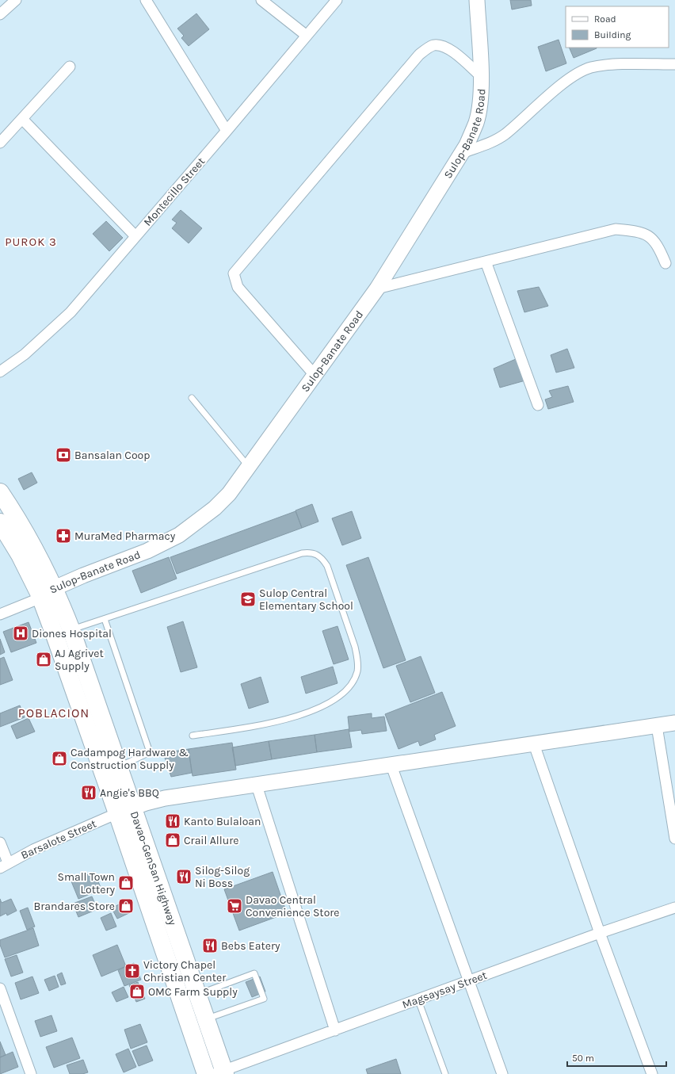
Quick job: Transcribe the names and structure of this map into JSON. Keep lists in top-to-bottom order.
{
  "streets": {
    "highway": ["Davao-GenSan Highway"],
    "main road": ["Sulop-Banate Road"],
    "street": ["Montecillo Street", "Barsalote Street", "Magsaysay Street"]
  },
  "crossings": [
    ["Sulop-Banate Road", "Davao-GenSan Highway"],
    ["Barsalote Street", "Davao-GenSan Highway"],
    ["Davao-GenSan Highway", "Magsaysay Street"]
  ],
  "districts": ["PUROK 3", "POBLACION"],
  "places": {
    "bank": ["Bansalan Coop"],
    "pharmacy": ["MuraMed Pharmacy"],
    "school or university": ["Sulop Central Elementary School"],
    "hospital": ["Diones Hospital"],
    "shop": [
      "AJ Agrivet Supply",
      "Cadampog Hardware & Construction Supply",
      "Crail Allure",
      "Small Town Lottery",
      "Brandares Store",
      "OMC Farm Supply"
    ],
    "restaurant": [
      "Angie's BBQ",
      "Kanto Bulaloan",
      "Silog-Silog Ni Boss",
      "Bebs Eatery"
    ],
    "supermarket": ["Davao Central Convenience Store"],
    "church": ["Victory Chapel Christian Center"]
  },
  "legend": ["Road", "Building"],
  "scale_bar": "50 m"
}
